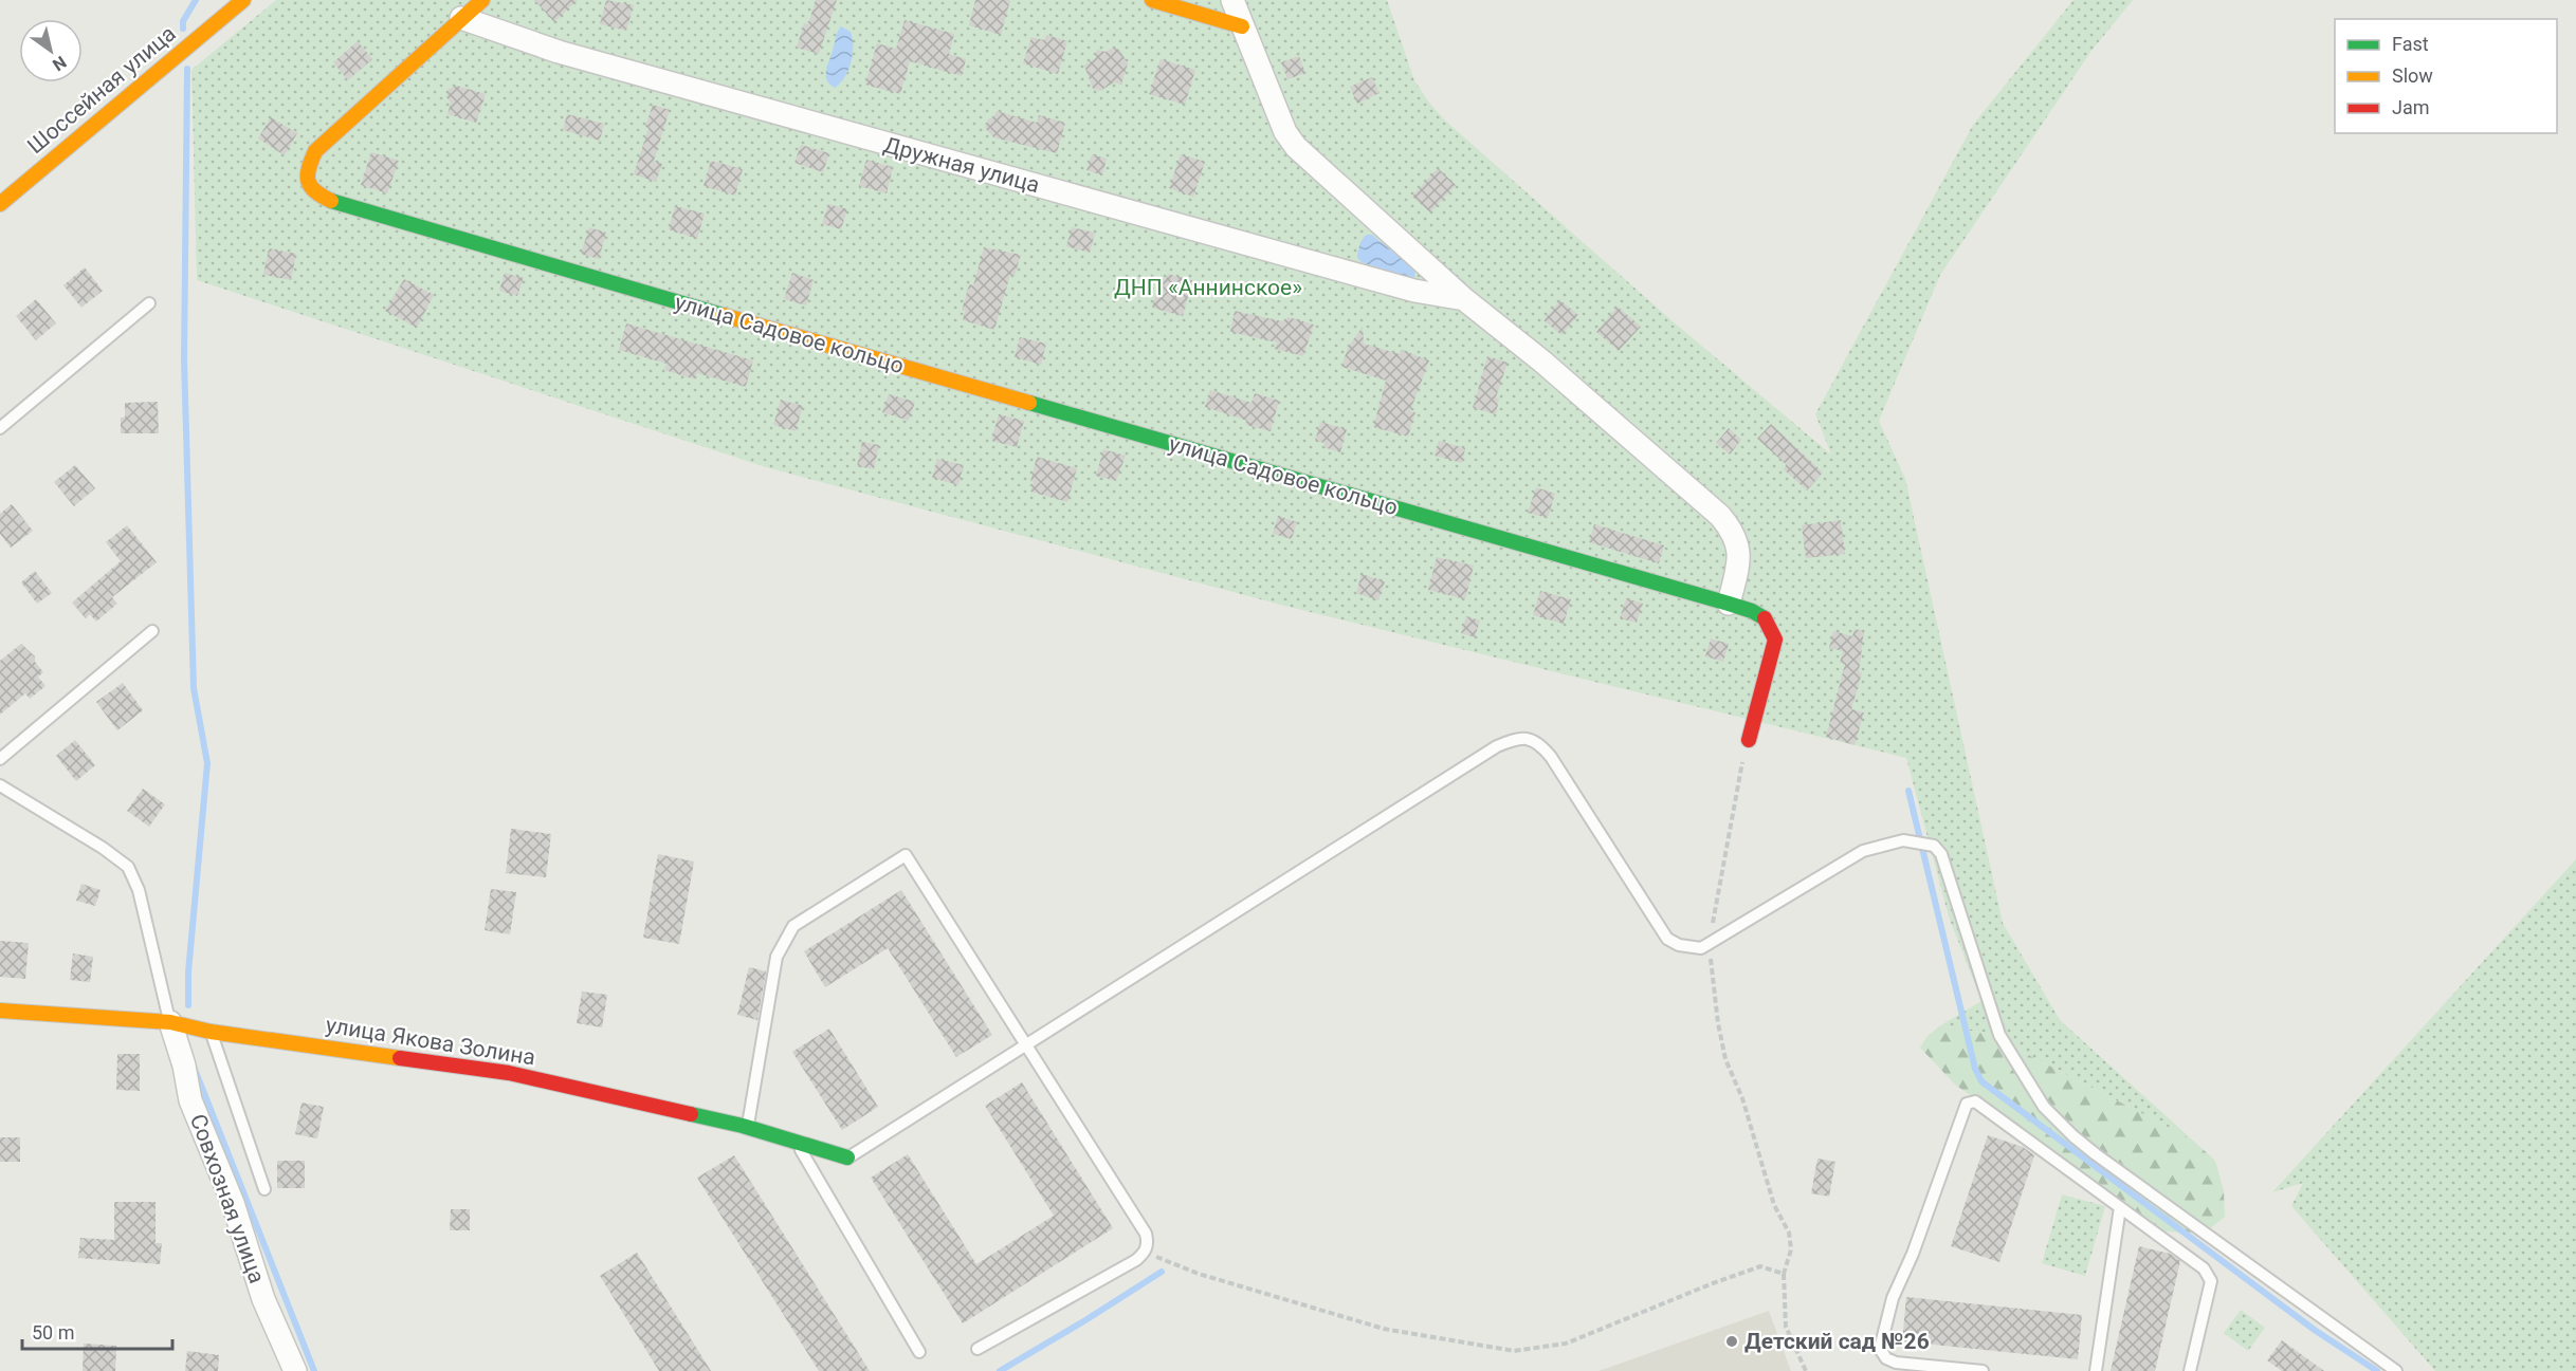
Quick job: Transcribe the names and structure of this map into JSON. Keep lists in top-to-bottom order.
{
  "streets": {
    "street": [
      "Шоссейная улица",
      "Дружная улица",
      "улица Садовое кольцо",
      "улица Якова Золина",
      "Совхозная улица"
    ]
  },
  "crossings": [
    ["Дружная улица", "улица Садовое кольцо"],
    ["улица Якова Золина", "Совхозная улица"]
  ],
  "parks": ["ДНП «Аннинское»"],
  "places": ["Детский сад №26"],
  "legend": ["Fast", "Slow", "Jam"],
  "scale_bar": "50 m",
  "north": "bottom right"
}
